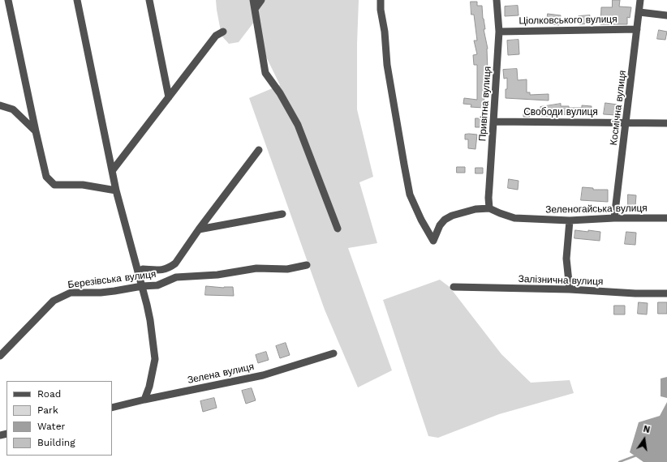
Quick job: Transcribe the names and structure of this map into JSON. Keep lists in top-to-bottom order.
{
  "streets": {
    "street": [
      "Ціолковського вулиця",
      "Привітна вулиця",
      "Космічна вулиця",
      "Свободи вулиця",
      "Зеленогайська вулиця",
      "Березівська вулиця",
      "Залізнична вулиця",
      "Зелена вулиця"
    ]
  },
  "crossings": [
    ["Ціолковського вулиця", "Привітна вулиця"],
    ["Ціолковського вулиця", "Космічна вулиця"],
    ["Привітна вулиця", "Свободи вулиця"],
    ["Привітна вулиця", "Зеленогайська вулиця"],
    ["Космічна вулиця", "Свободи вулиця"],
    ["Космічна вулиця", "Зеленогайська вулиця"]
  ],
  "legend": [
    "Road",
    "Park",
    "Water",
    "Building"
  ],
  "north": "top"
}
